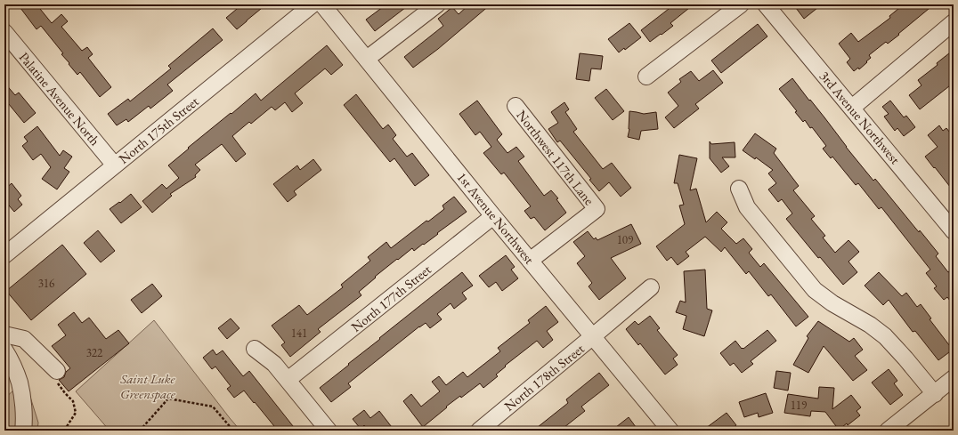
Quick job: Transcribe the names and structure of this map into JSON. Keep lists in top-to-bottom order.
{
  "streets": {
    "street": [
      "Palatine Avenue North",
      "3rd Avenue Northwest",
      "North 175th Street",
      "Northwest 117th Lane",
      "1st Avenue Northwest",
      "North 177th Street",
      "North 178th Street"
    ]
  },
  "crossings": [
    ["Palatine Avenue North", "North 175th Street"],
    ["Northwest 117th Lane", "1st Avenue Northwest"],
    ["1st Avenue Northwest", "North 177th Street"],
    ["1st Avenue Northwest", "North 178th Street"]
  ],
  "parks": ["Saint Luke Greenspace"],
  "house_numbers": [
    "109",
    "316",
    "141",
    "322",
    "119"
  ]
}
